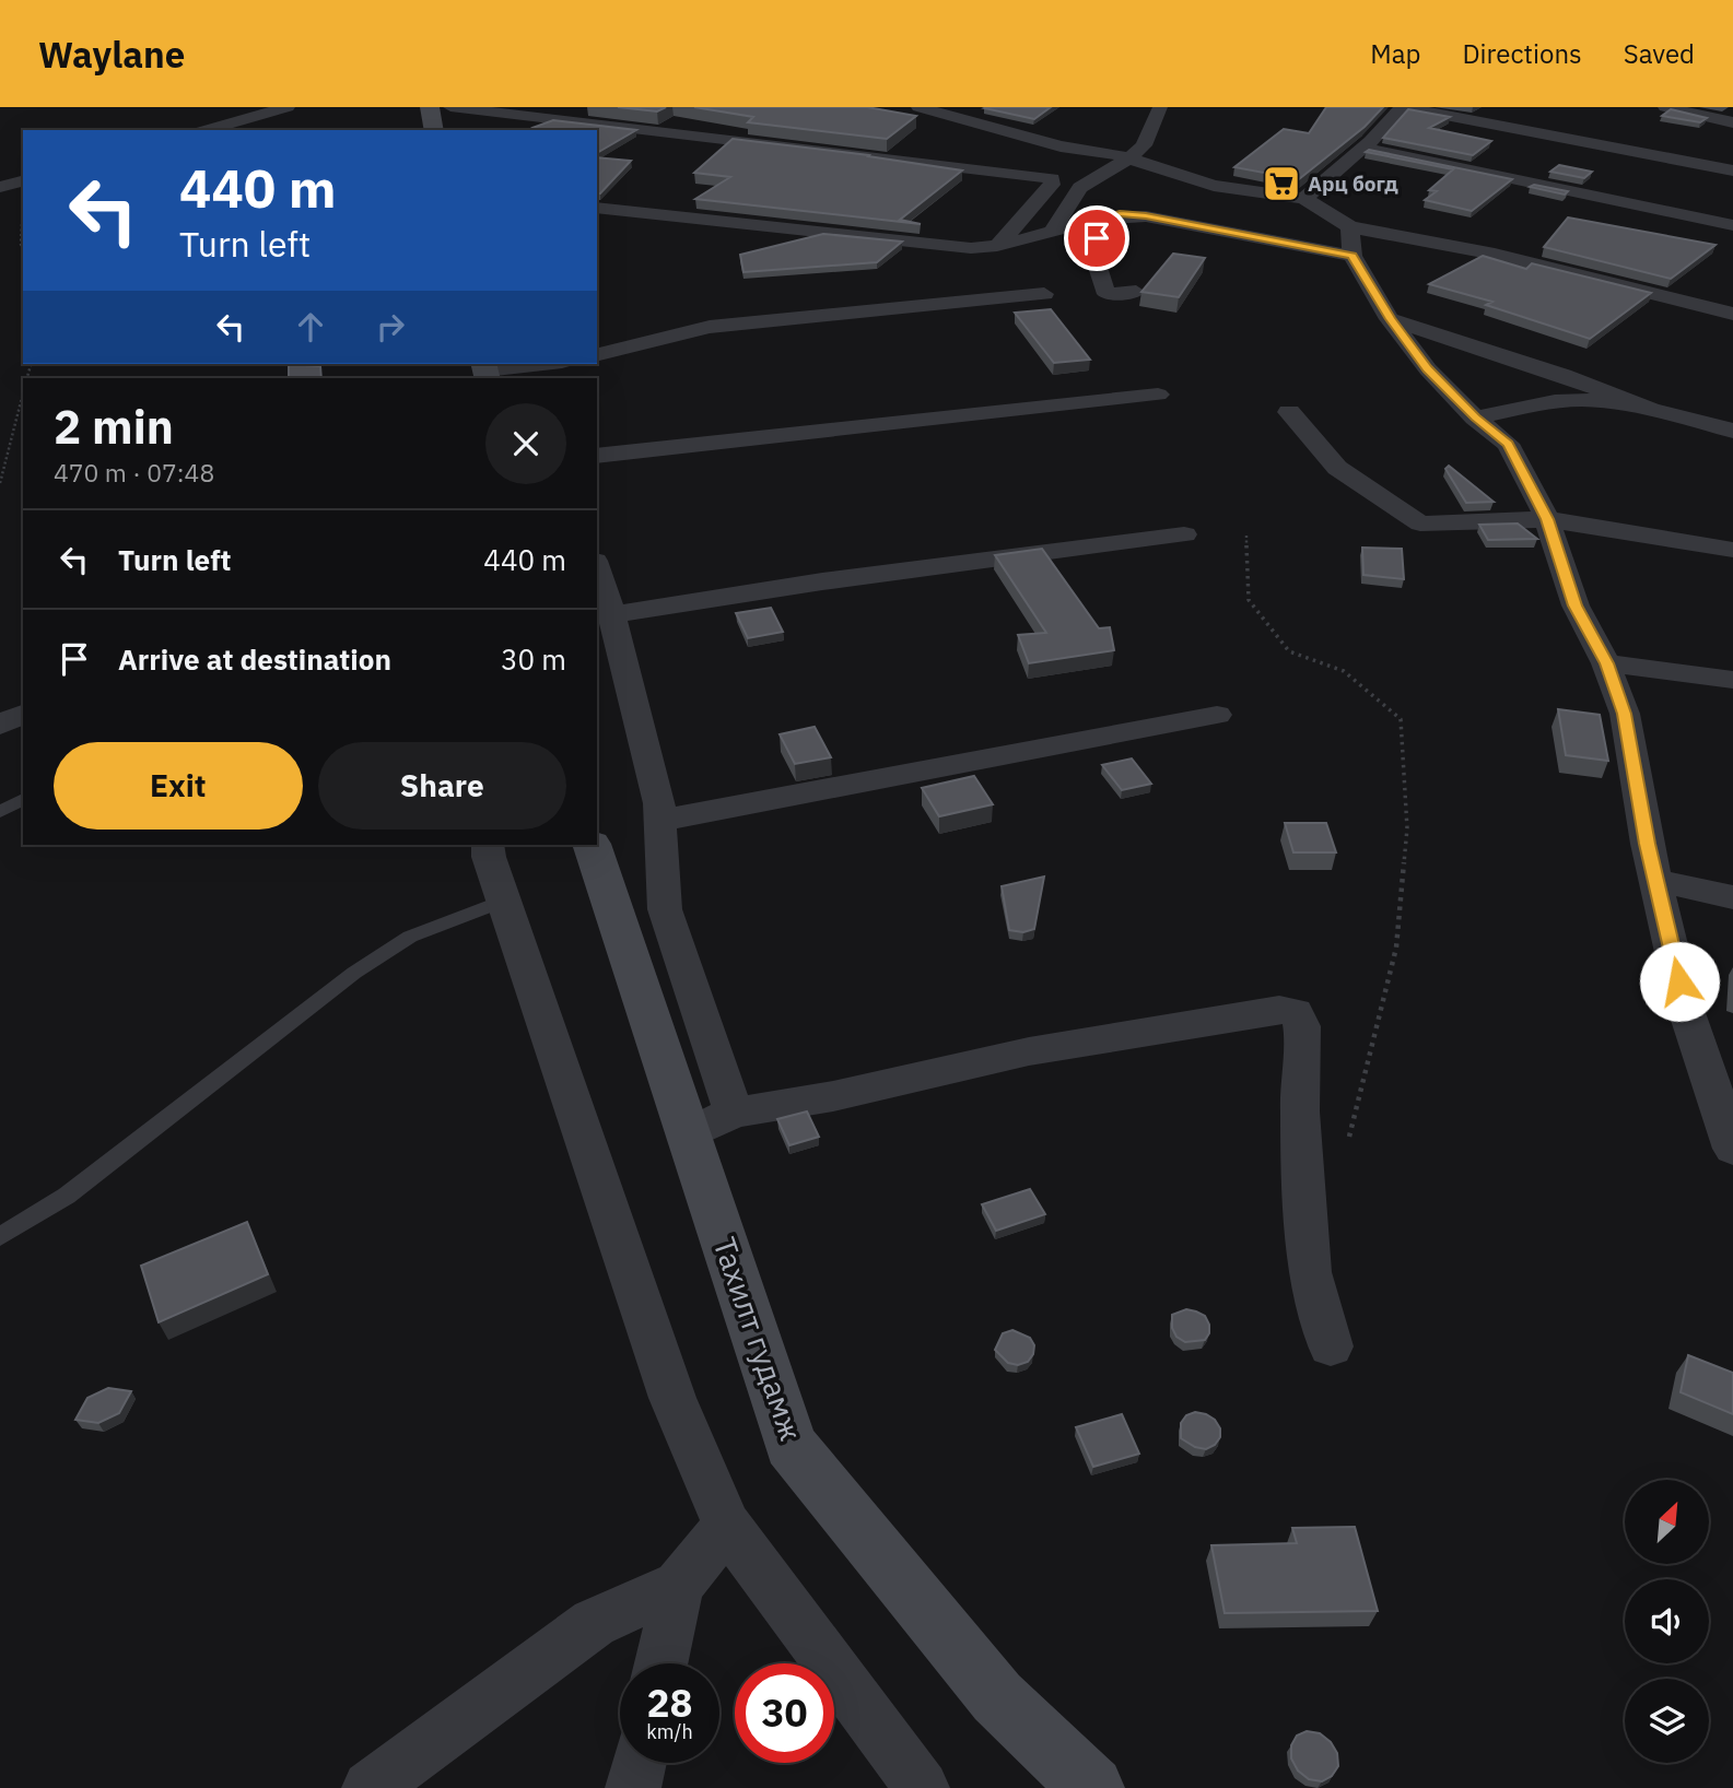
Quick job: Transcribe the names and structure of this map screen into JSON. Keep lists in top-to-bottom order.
{
  "streets": {
    "main road": ["Тахилт гудамж"]
  },
  "places": {
    "supermarket": ["Арц богд"]
  },
  "north": "top right",
  "page": {
    "header": "Waylane",
    "nav": ["Map", "Directions", "Saved"],
    "turn": ["440 m", "Turn left"],
    "heading": ["2 min", "470 m · 07:48"],
    "list": [
      {
        "name": "Turn left",
        "value": "440 m"
      },
      {
        "name": "Arrive at destination",
        "value": "30 m"
      }
    ],
    "buttons": ["Exit", "Share"],
    "speed": "28 km/h",
    "limit": "30"
  }
}
